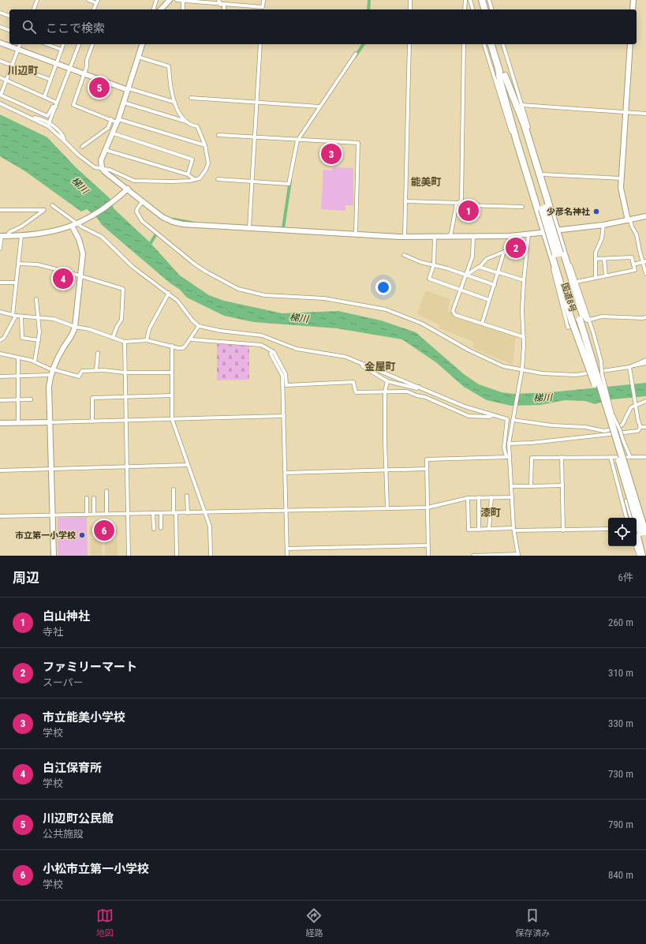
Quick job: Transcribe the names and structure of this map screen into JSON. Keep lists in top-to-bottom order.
{
  "streets": {
    "highway": ["国道8号"]
  },
  "districts": [
    "川辺町",
    "能美町",
    "金屋町",
    "漆町"
  ],
  "water": ["梯川"],
  "places": ["少彦名神社", "市立第一小学校"],
  "page": {
    "search": "ここで検索",
    "pins": [
      "5",
      "3",
      "1",
      "2",
      "4",
      "6"
    ],
    "heading": ["周辺", "6件"],
    "list": [
      {
        "mark": "1",
        "name": "白山神社",
        "note": "寺社",
        "value": "260 m"
      },
      {
        "mark": "2",
        "name": "ファミリーマート",
        "note": "スーパー",
        "value": "310 m"
      },
      {
        "mark": "3",
        "name": "市立能美小学校",
        "note": "学校",
        "value": "330 m"
      },
      {
        "mark": "4",
        "name": "白江保育所",
        "note": "学校",
        "value": "730 m"
      },
      {
        "mark": "5",
        "name": "川辺町公民館",
        "note": "公共施設",
        "value": "790 m"
      },
      {
        "mark": "6",
        "name": "小松市立第一小学校",
        "note": "学校",
        "value": "840 m"
      }
    ],
    "nav": ["地図", "経路", "保存済み"]
  }
}
